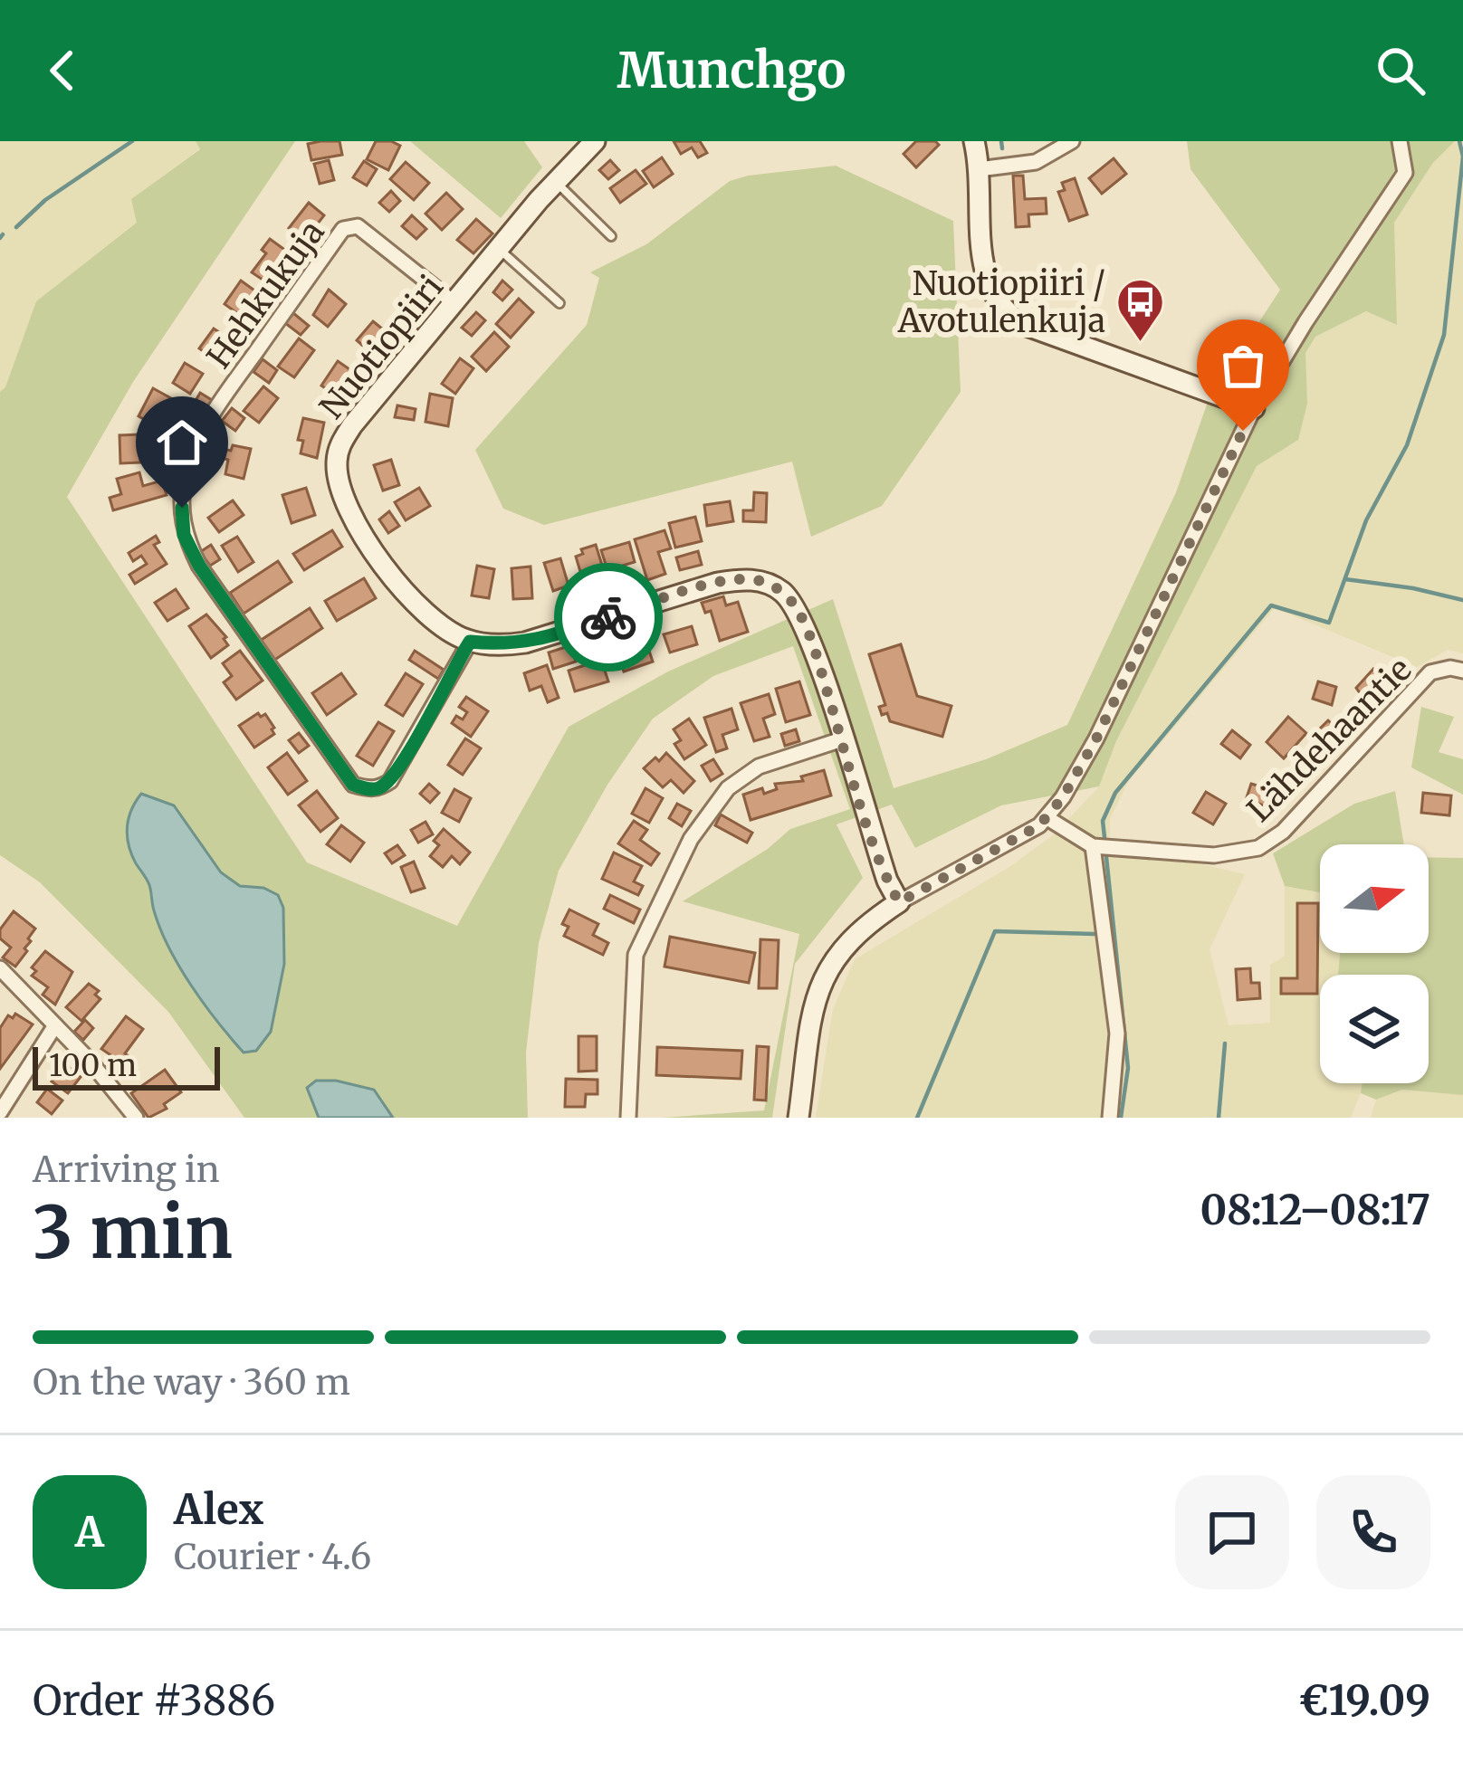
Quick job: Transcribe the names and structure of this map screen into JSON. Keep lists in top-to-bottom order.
{
  "streets": {
    "street": ["Hehkukuja", "Nuotiopiiri", "Lähdehaantie"]
  },
  "crossings": [
    ["Hehkukuja", "Nuotiopiiri"]
  ],
  "places": {
    "bus stop": ["Nuotiopiiri / Avotulenkuja"]
  },
  "scale_bar": "100 m",
  "north": "right",
  "page": {
    "header": "Munchgo",
    "scale": "100 m",
    "heading": ["3 min", "Arriving in", "08:12–08:17"],
    "panel": [
      "Alex",
      "Courier · 4.6",
      "Order #3886",
      "€19.09"
    ],
    "bar": "On the way · 360 m",
    "round": "A"
  }
}
